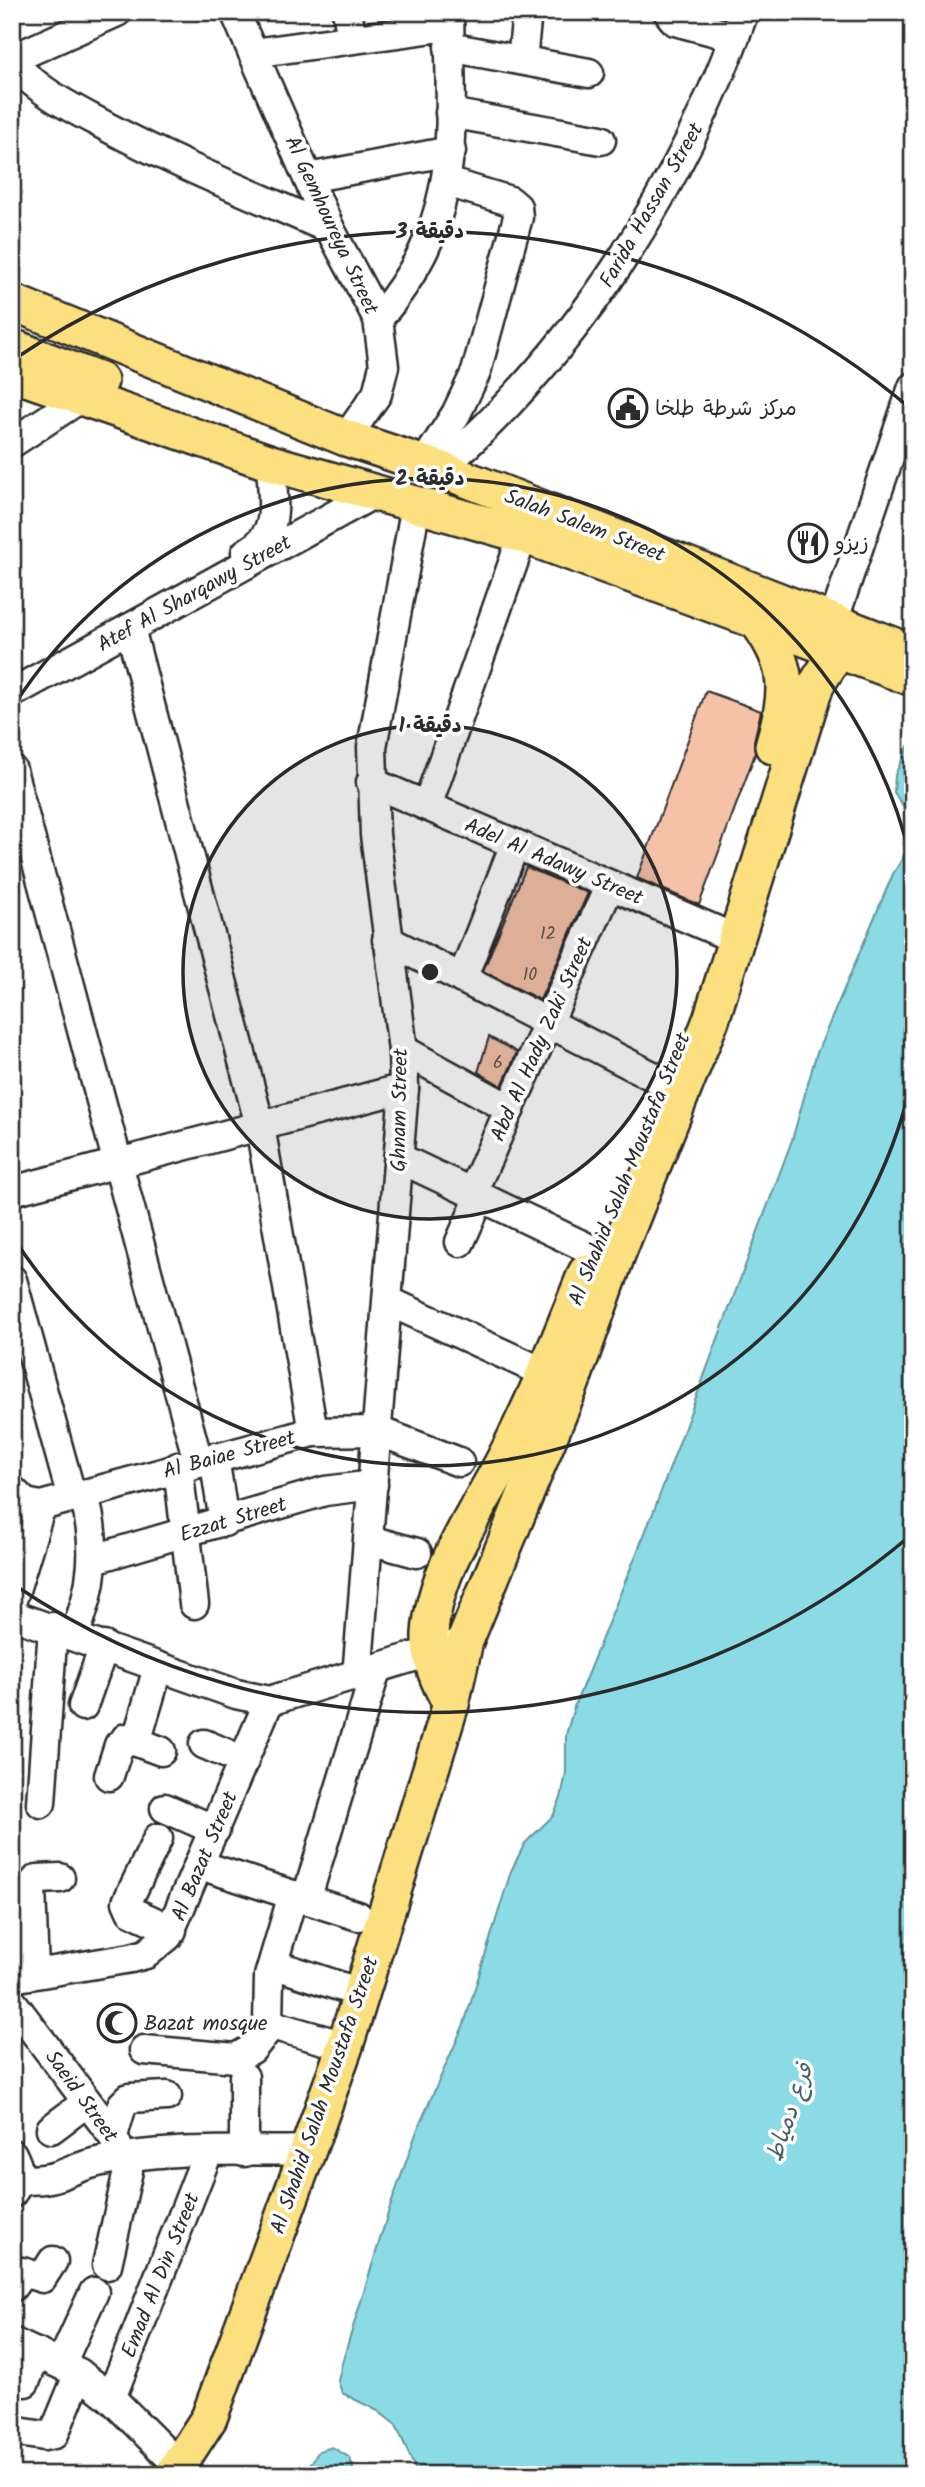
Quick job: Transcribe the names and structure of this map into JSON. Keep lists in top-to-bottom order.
{
  "streets": {
    "main road": ["Salah Salem Street", "Al Shahid Salah Moustafa Street"],
    "street": [
      "Farida Hassan Street",
      "Al Gemhoureya Street",
      "Atef Al Sharqawy Street",
      "Adel Al Adawy Street",
      "Abd Al Hady Zaki Street",
      "Ghnam Street",
      "Al Baiae Street",
      "Ezzat Street",
      "Al Bazat Street",
      "Saeid Street",
      "Emad Al Din Street"
    ]
  },
  "crossings": [
    ["Farida Hassan Street", "Salah Salem Street"],
    ["Al Gemhoureya Street", "Salah Salem Street"],
    ["Salah Salem Street", "Atef Al Sharqawy Street"],
    ["Salah Salem Street", "Ghnam Street"],
    ["Salah Salem Street", "Al Shahid Salah Moustafa Street"],
    ["Adel Al Adawy Street", "Abd Al Hady Zaki Street"],
    ["Adel Al Adawy Street", "Ghnam Street"],
    ["Adel Al Adawy Street", "Al Shahid Salah Moustafa Street"],
    ["Ghnam Street", "Al Baiae Street"],
    ["Ghnam Street", "Ezzat Street"]
  ],
  "water": ["فرع دمياط"],
  "places": {
    "public building": ["مركز شرطة طلخا"],
    "restaurant": ["زيزو"],
    "mosque": ["Bazat mosque"]
  },
  "house_numbers": ["12", "10", "6"],
  "rings": ["3 دقيقة", "2 دقيقة", "1 دقيقة"]
}
